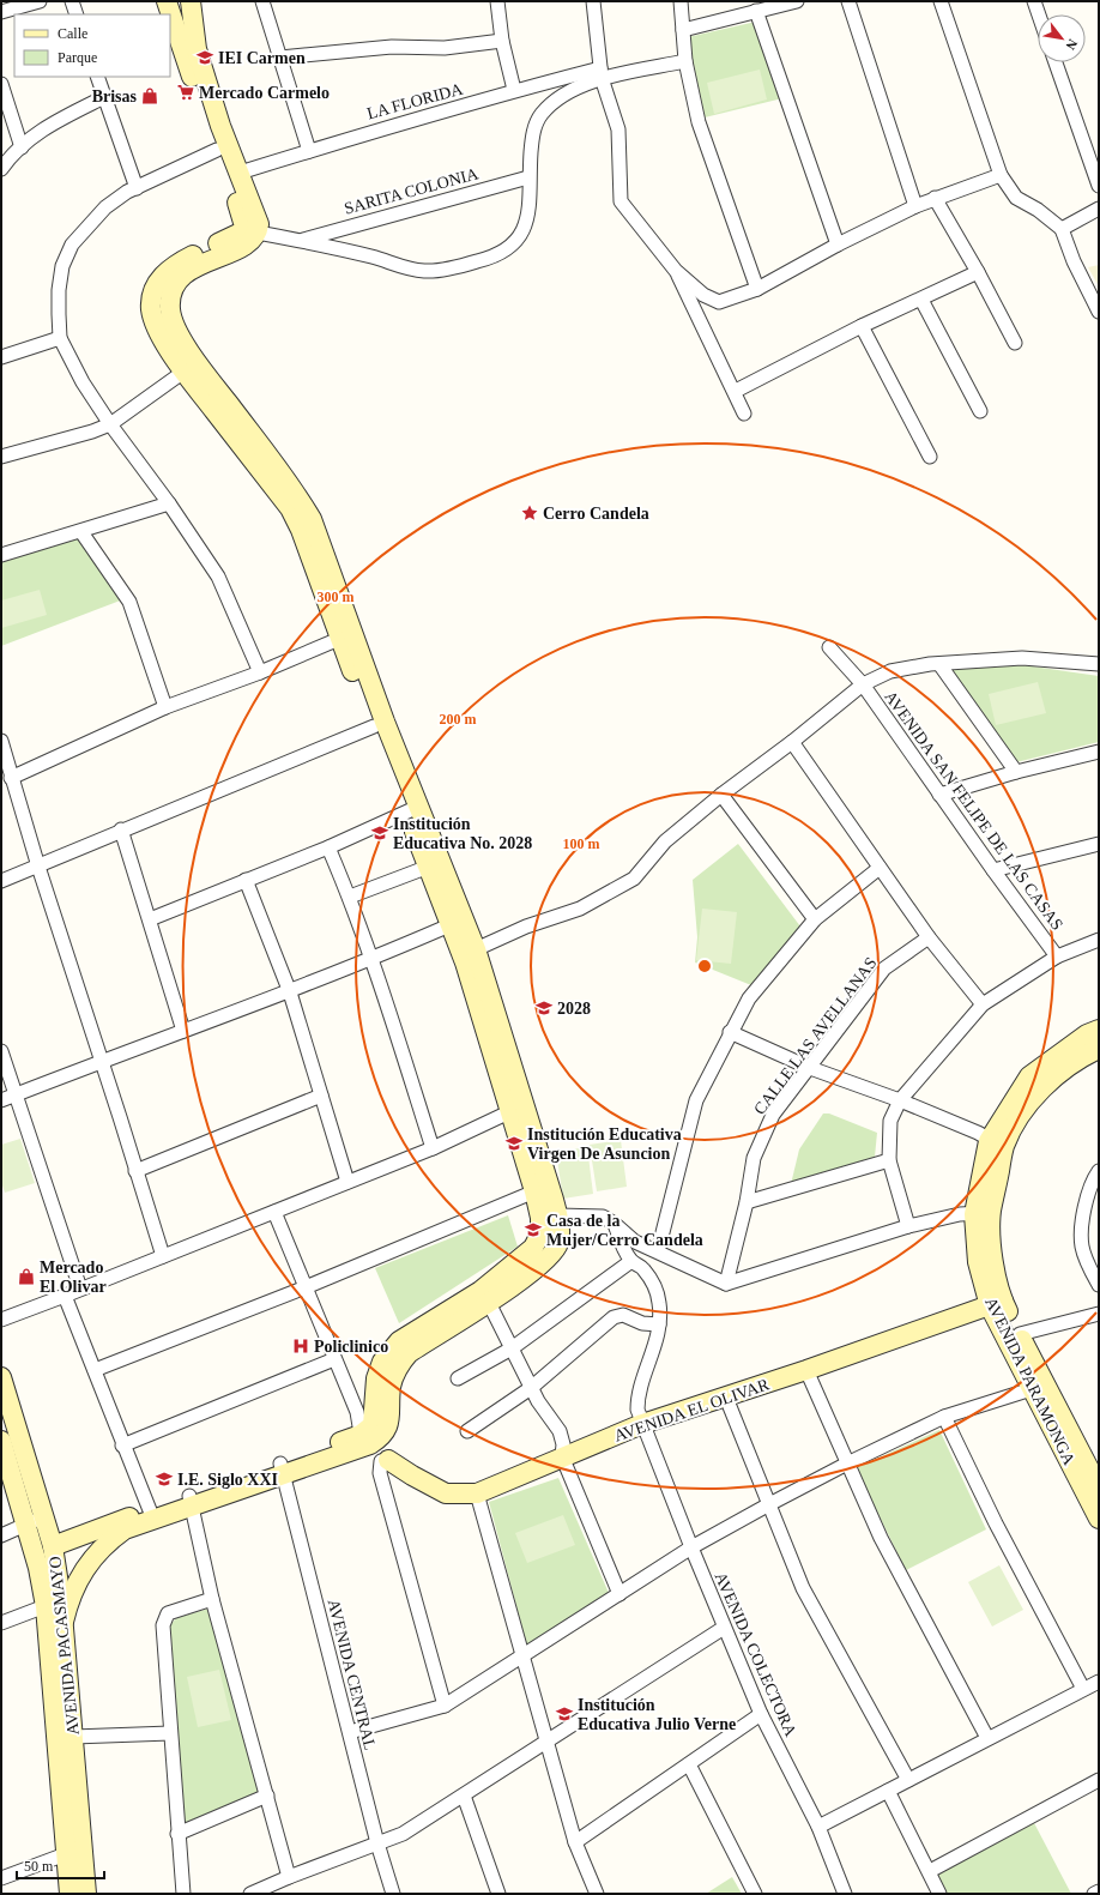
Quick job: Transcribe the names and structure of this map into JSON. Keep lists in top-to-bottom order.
{
  "streets": {
    "street": [
      "LA FLORIDA",
      "SARITA COLONIA",
      "AVENIDA SAN FELIPE DE LAS CASAS",
      "CALLE LAS AVELLANAS",
      "AVENIDA PARAMONGA",
      "AVENIDA EL OLIVAR",
      "AVENIDA PACASMAYO",
      "AVENIDA COLECTORA",
      "AVENIDA CENTRAL"
    ]
  },
  "crossings": [
    ["AVENIDA PARAMONGA", "AVENIDA EL OLIVAR"],
    ["AVENIDA EL OLIVAR", "AVENIDA COLECTORA"]
  ],
  "places": {
    "school or university": [
      "IEI Carmen",
      "Institución Educativa No. 2028",
      "2028",
      "Institución Educativa Virgen De Asuncion",
      "Casa de la Mujer/Cerro Candela",
      "I.E. Siglo XXI",
      "Institución Educativa Julio Verne"
    ],
    "supermarket": ["Mercado Carmelo"],
    "shop": ["Brisas", "Mercado El Olivar"],
    "place": ["Cerro Candela"],
    "hospital": ["Policlinico"]
  },
  "legend": ["Calle", "Parque"],
  "scale_bar": "50 m",
  "north": "bottom right",
  "rings": ["300 m", "200 m", "100 m"]
}
